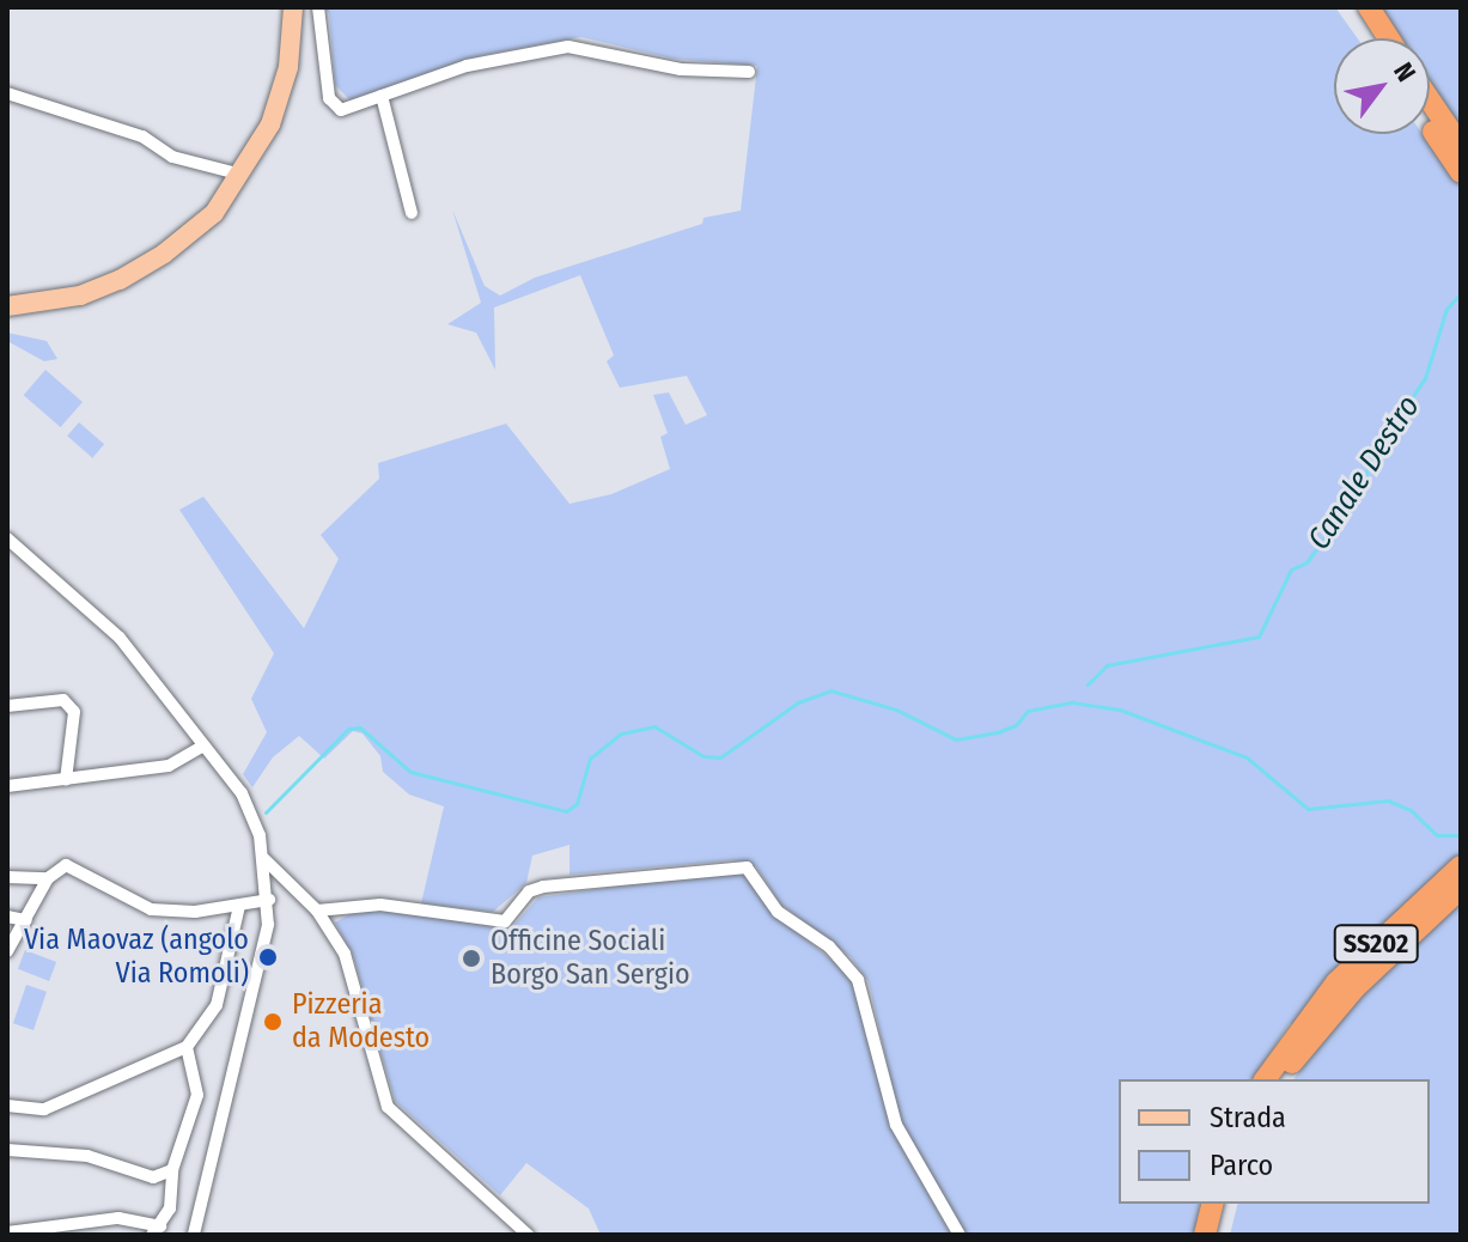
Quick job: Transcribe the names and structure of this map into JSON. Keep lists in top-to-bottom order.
{
  "streets": {
    "highway": ["SS202"]
  },
  "water": ["Canale Destro"],
  "places": ["Via Maovaz (angolo Via Romoli)", "Officine Sociali Borgo San Sergio", "Pizzeria da Modesto"],
  "legend": ["Strada", "Parco"],
  "north": "top right"
}
